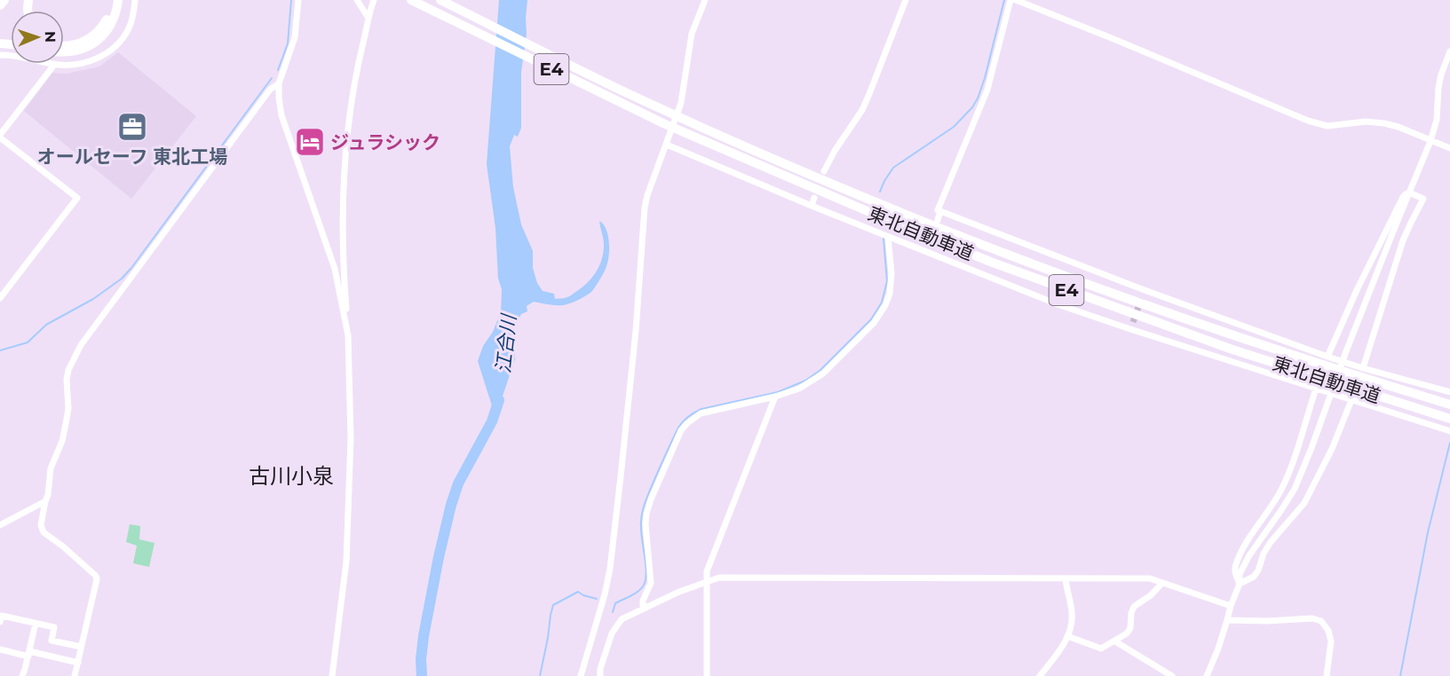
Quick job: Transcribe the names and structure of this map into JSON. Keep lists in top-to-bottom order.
{
  "streets": {
    "highway": ["E4", "東北自動車道"]
  },
  "districts": ["古川小泉"],
  "water": ["江合川"],
  "places": {
    "office": ["オールセーフ 東北工場"],
    "hotel": ["ジュラシック"]
  },
  "north": "right"
}
